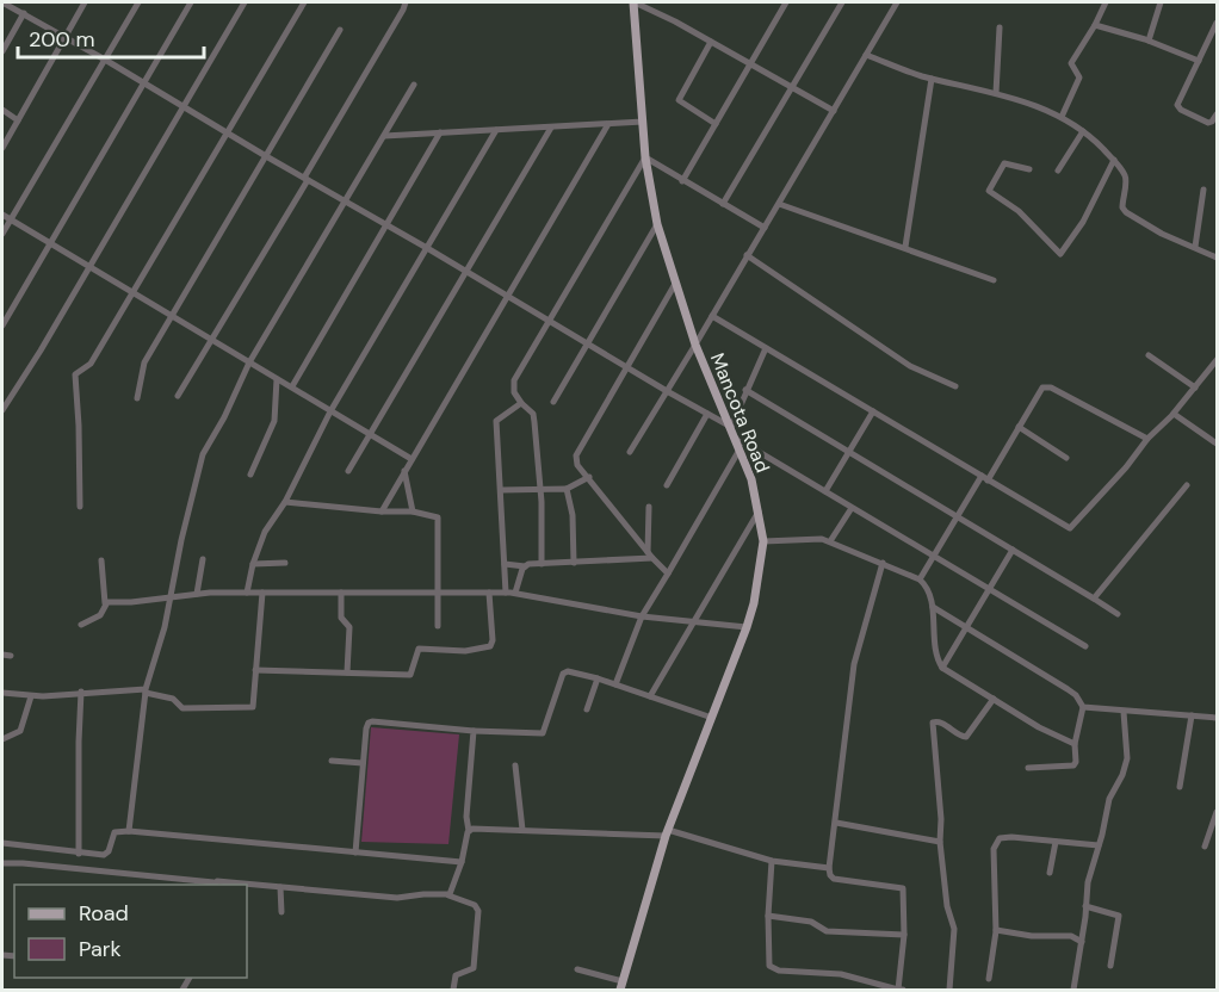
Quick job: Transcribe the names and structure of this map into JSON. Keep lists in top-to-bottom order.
{
  "streets": {
    "main road": ["Mancota Road"]
  },
  "legend": ["Road", "Park"],
  "scale_bar": "200 m"
}
